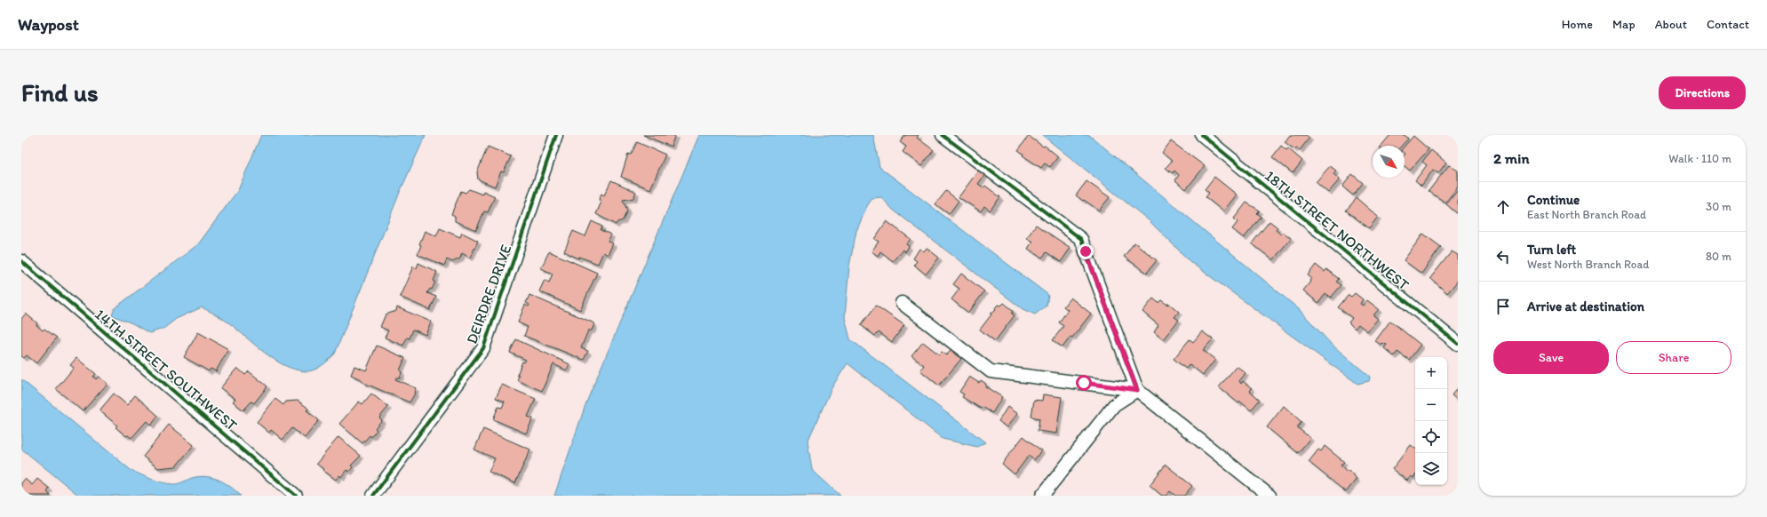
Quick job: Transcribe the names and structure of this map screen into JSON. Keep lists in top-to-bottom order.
{
  "streets": {
    "street": ["18TH STREET NORTHWEST", "DEIRDRE DRIVE", "14TH STREET SOUTHWEST"]
  },
  "north": "bottom right",
  "page": {
    "header": "Waypost",
    "nav": [
      "Home",
      "Map",
      "About",
      "Contact"
    ],
    "buttons": [
      "Directions",
      ["Save", "Share"]
    ],
    "title": "Find us",
    "heading": ["2 min", "Walk · 110 m"],
    "list": [
      ["Continue", "East North Branch Road", "30 m"],
      ["Turn left", "West North Branch Road", "80 m"],
      "Arrive at destination"
    ],
    "map_buttons": ["+", "−"]
  }
}
